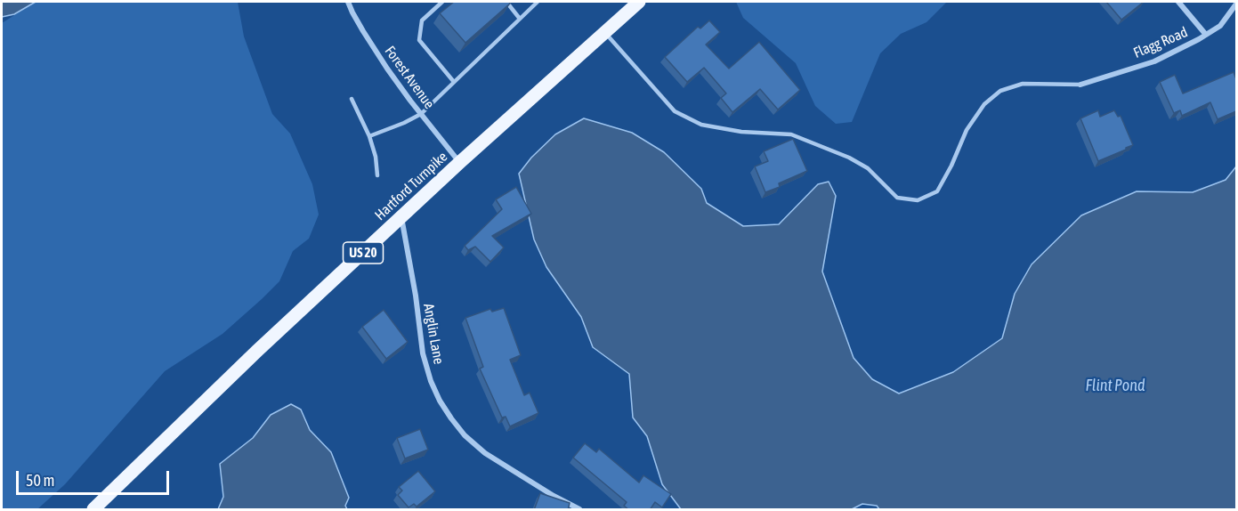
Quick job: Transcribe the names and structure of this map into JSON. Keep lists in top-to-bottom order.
{
  "streets": {
    "main road": ["Hartford Turnpike", "US 20"],
    "street": ["Flagg Road", "Forest Avenue", "Anglin Lane"]
  },
  "crossings": [
    ["Forest Avenue", "Hartford Turnpike"],
    ["Hartford Turnpike", "Anglin Lane"]
  ],
  "water": ["Flint Pond"],
  "scale_bar": "50 m"
}
